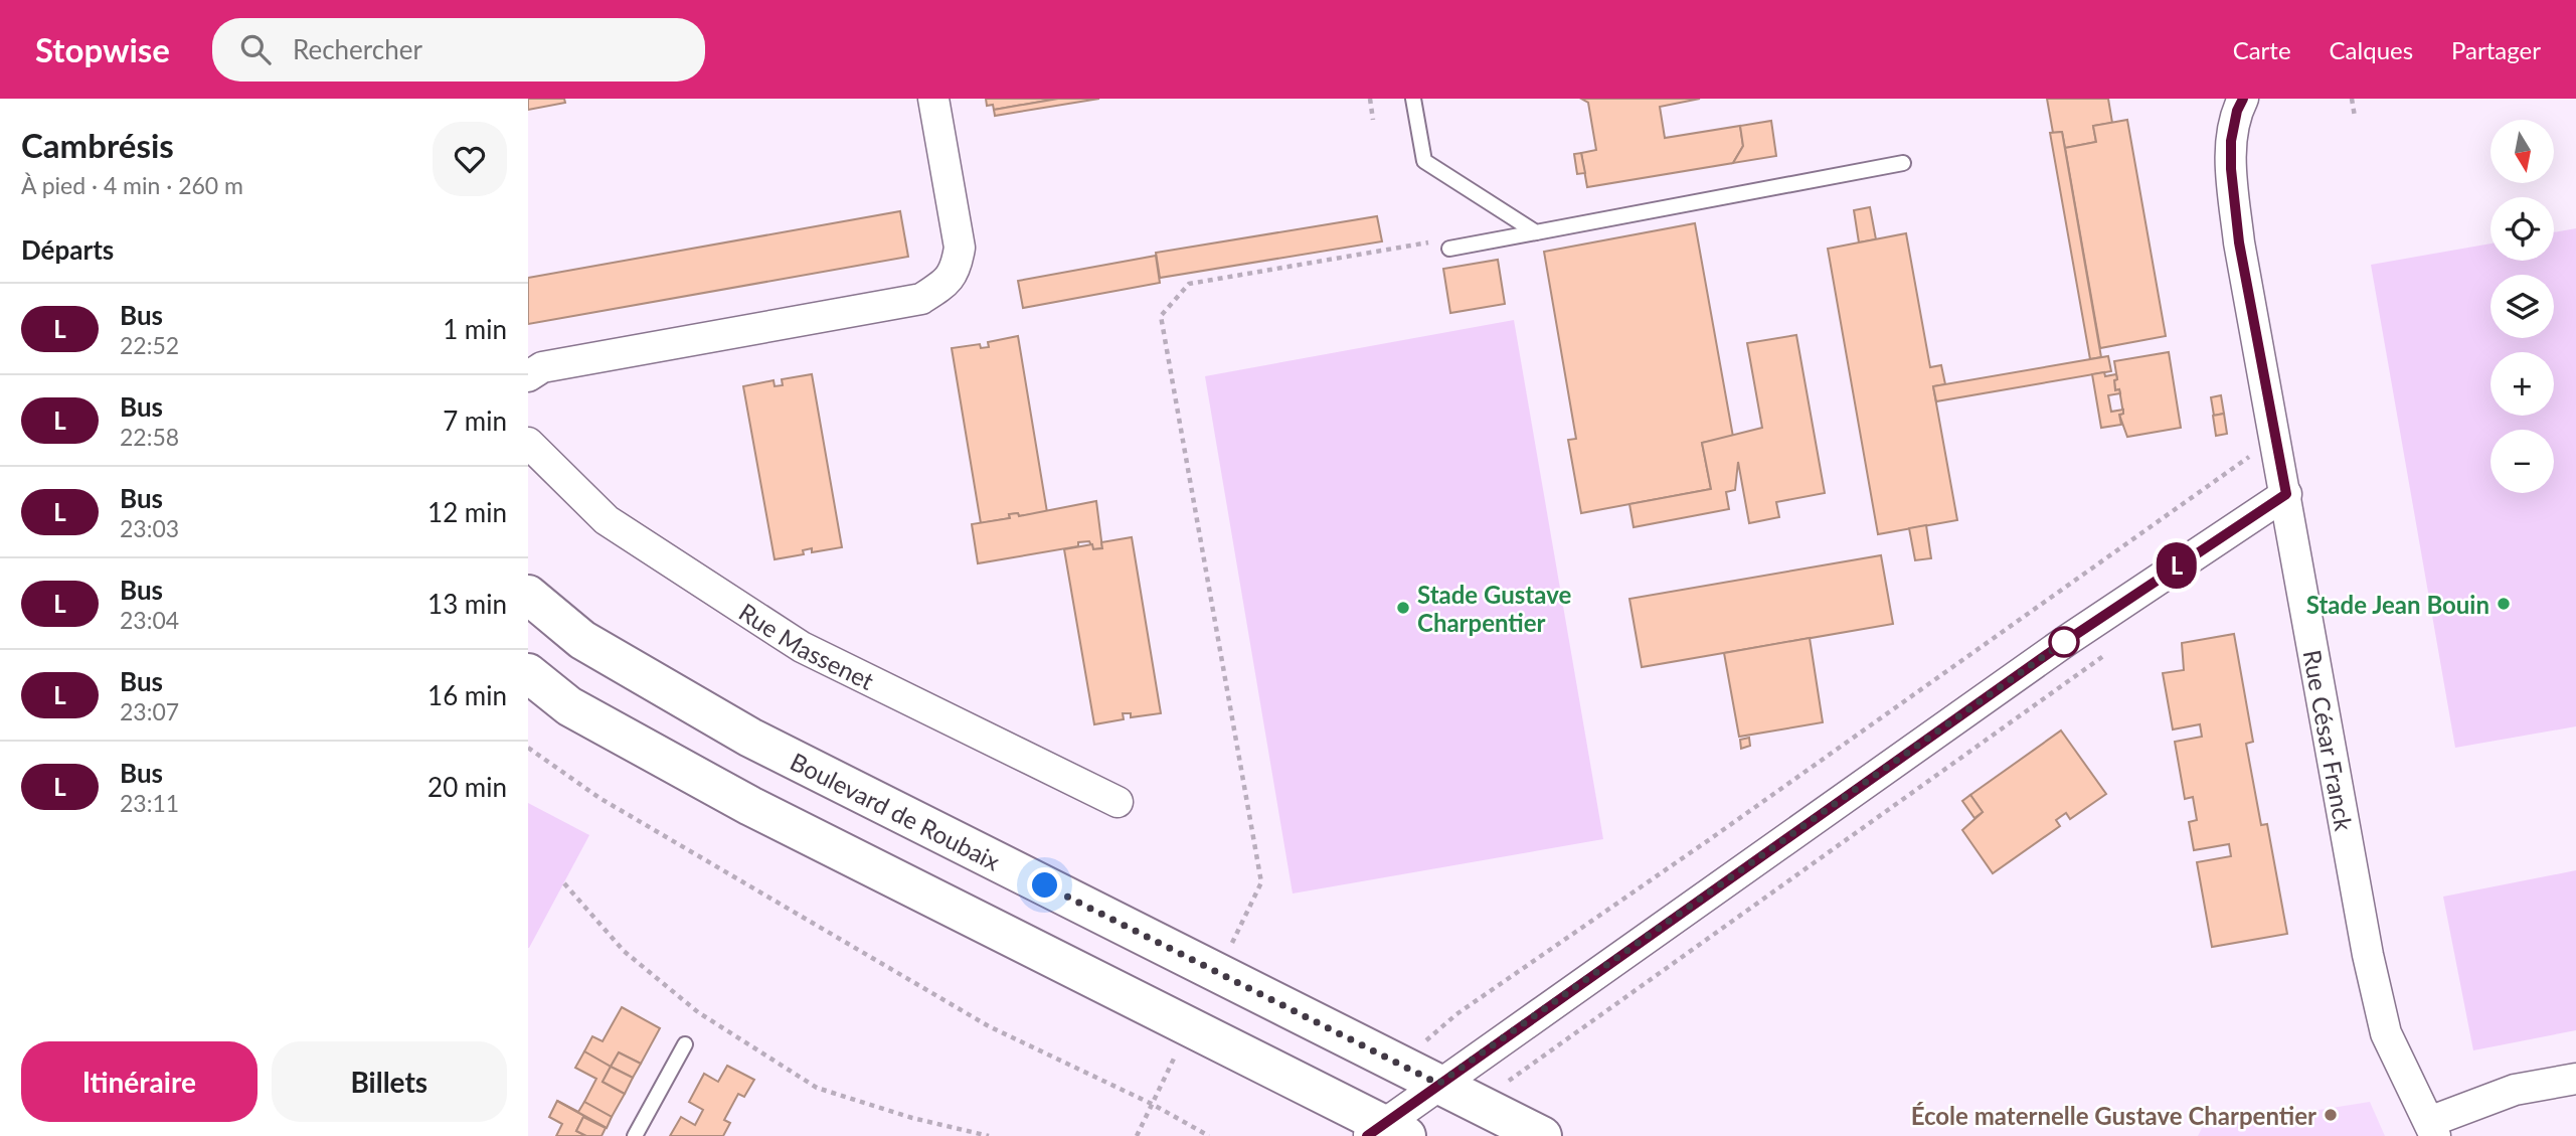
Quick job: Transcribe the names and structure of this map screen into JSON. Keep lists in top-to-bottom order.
{
  "streets": {
    "main road": ["Boulevard de Roubaix"],
    "street": ["Rue Massenet", "Rue César Franck"]
  },
  "places": ["Stade Jean Bouin", "Stade Gustave Charpentier", "École maternelle Gustave Charpentier"],
  "lines": ["bus line L"],
  "north": "bottom",
  "page": {
    "header": "Stopwise",
    "search": "Rechercher",
    "nav": ["Carte", "Calques", "Partager"],
    "heading": [
      ["Cambrésis", "À pied · 4 min · 260 m"],
      "Départs"
    ],
    "on_map": "L",
    "map_buttons": ["+", "−"],
    "list": [
      {
        "mark": "L",
        "name": "Bus",
        "note": "22:52",
        "value": "1 min"
      },
      {
        "mark": "L",
        "name": "Bus",
        "note": "22:58",
        "value": "7 min"
      },
      {
        "mark": "L",
        "name": "Bus",
        "note": "23:03",
        "value": "12 min"
      },
      {
        "mark": "L",
        "name": "Bus",
        "note": "23:04",
        "value": "13 min"
      },
      {
        "mark": "L",
        "name": "Bus",
        "note": "23:07",
        "value": "16 min"
      },
      {
        "mark": "L",
        "name": "Bus",
        "note": "23:11",
        "value": "20 min"
      }
    ],
    "buttons": ["Itinéraire", "Billets"]
  }
}
